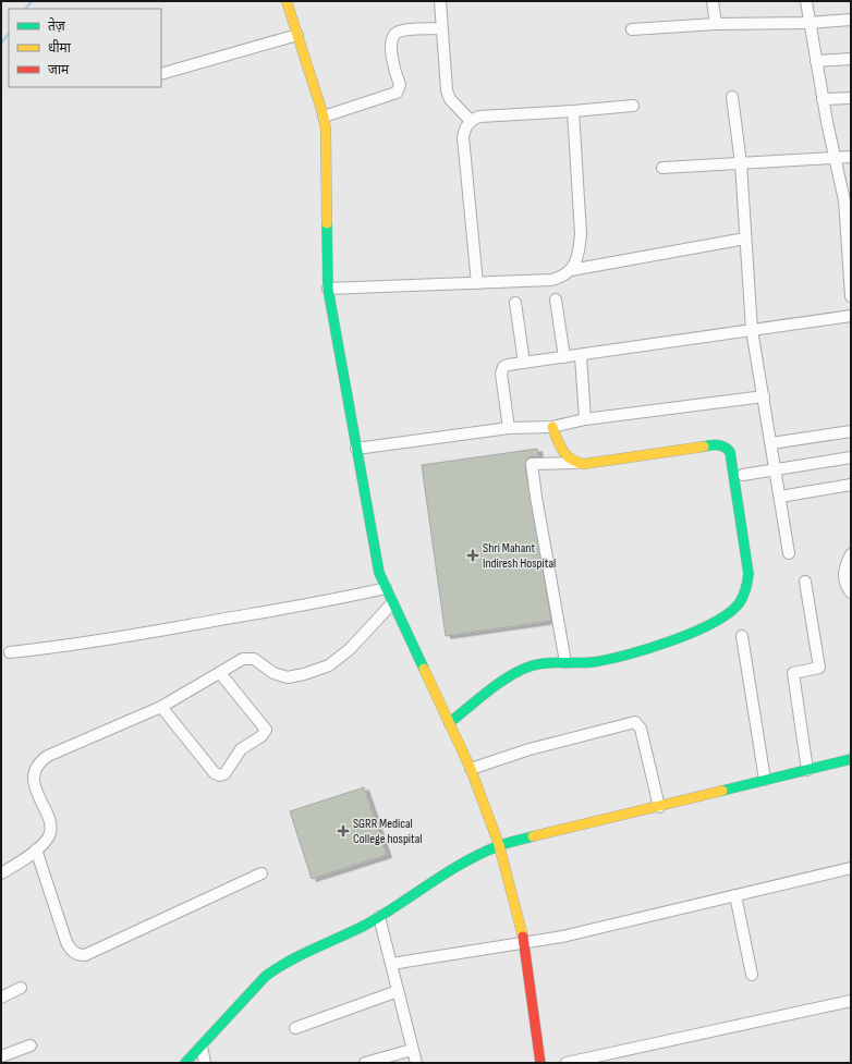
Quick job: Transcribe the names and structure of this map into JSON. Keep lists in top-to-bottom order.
{
  "places": {
    "health": ["Shri Mahant Indiresh Hospital", "SGRR Medical College hospital"]
  },
  "legend": ["तेज़", "धीमा", "जाम"]
}
